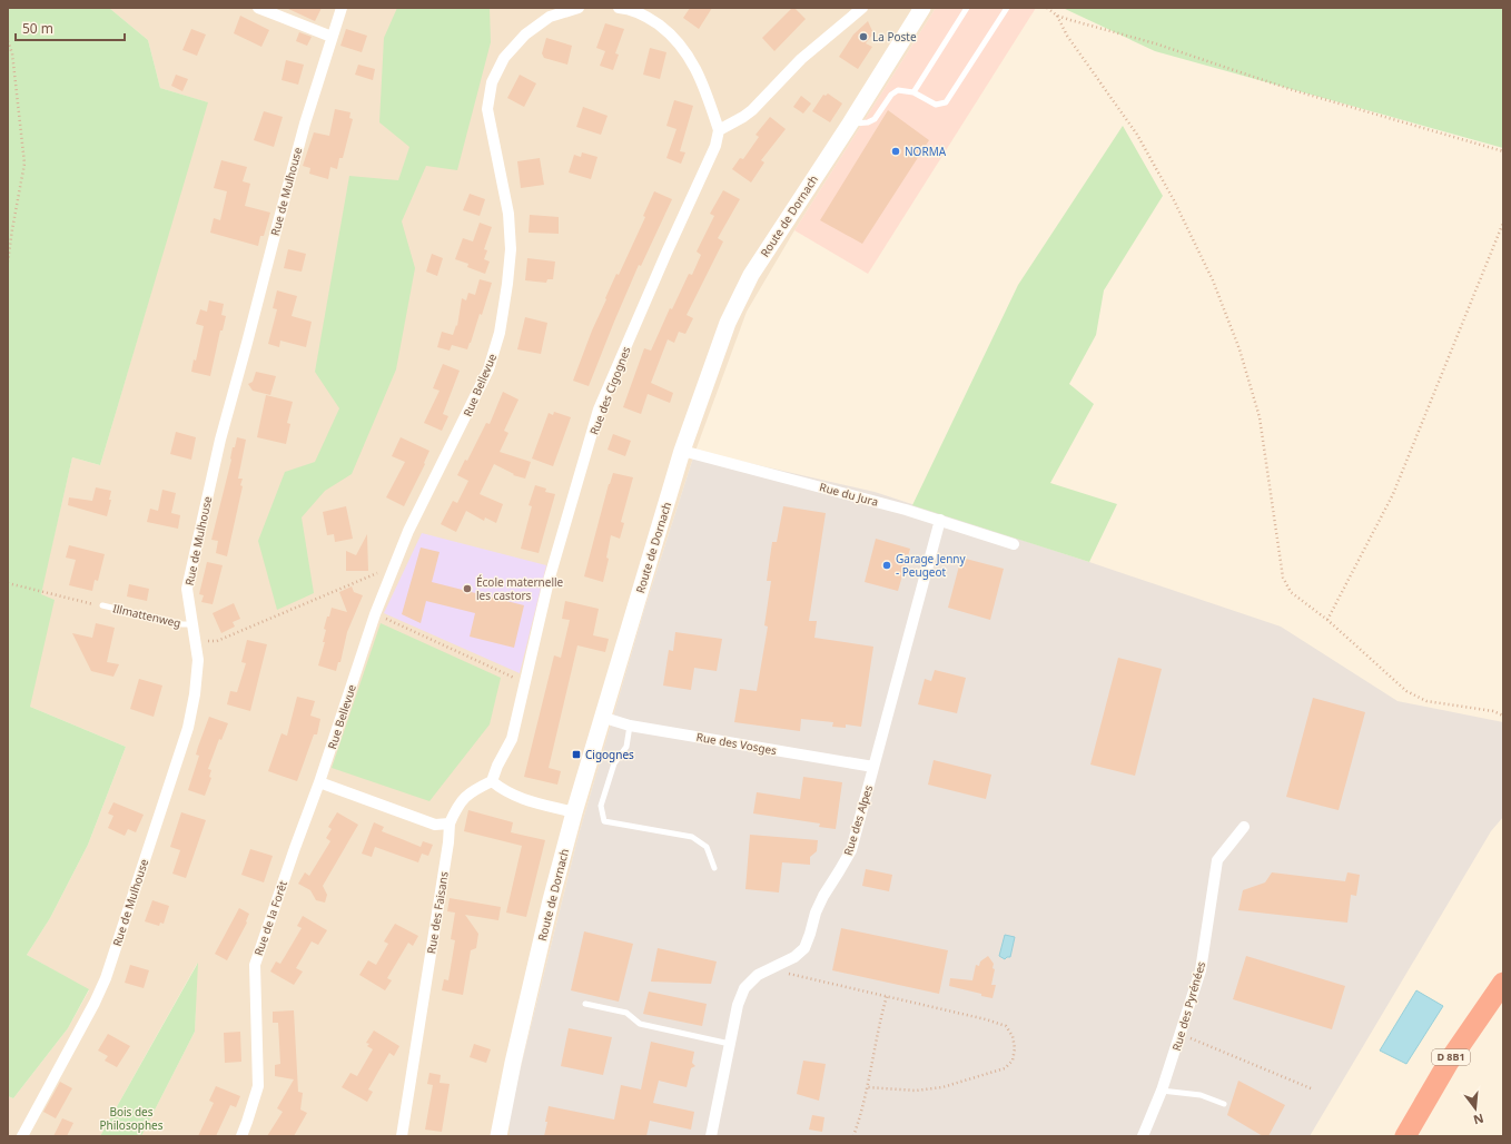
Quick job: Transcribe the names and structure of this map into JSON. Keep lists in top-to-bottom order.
{
  "streets": {
    "highway": ["D 8B1"],
    "main road": ["Route de Dornach"],
    "street": [
      "Rue de Mulhouse",
      "Rue Bellevue",
      "Rue des Cigognes",
      "Rue du Jura",
      "Rue des Vosges",
      "Rue des Alpes",
      "Rue des Faisans",
      "Rue de la Forêt",
      "Rue des Pyrénées"
    ],
    "lane": ["Illmattenweg"]
  },
  "crossings": [
    ["Rue de Mulhouse", "Illmattenweg"],
    ["Route de Dornach", "Rue du Jura"],
    ["Route de Dornach", "Rue des Vosges"],
    ["Rue Bellevue", "Rue de la Forêt"],
    ["Rue du Jura", "Rue des Alpes"],
    ["Rue des Vosges", "Rue des Alpes"]
  ],
  "parks": ["Bois des Philosophes"],
  "places": {
    "other": [
      "La Poste",
      "NORMA",
      "Garage Jenny - Peugeot",
      "École maternelle les castors"
    ],
    "transit": ["Cigognes"]
  },
  "scale_bar": "50 m",
  "north": "bottom"
}
